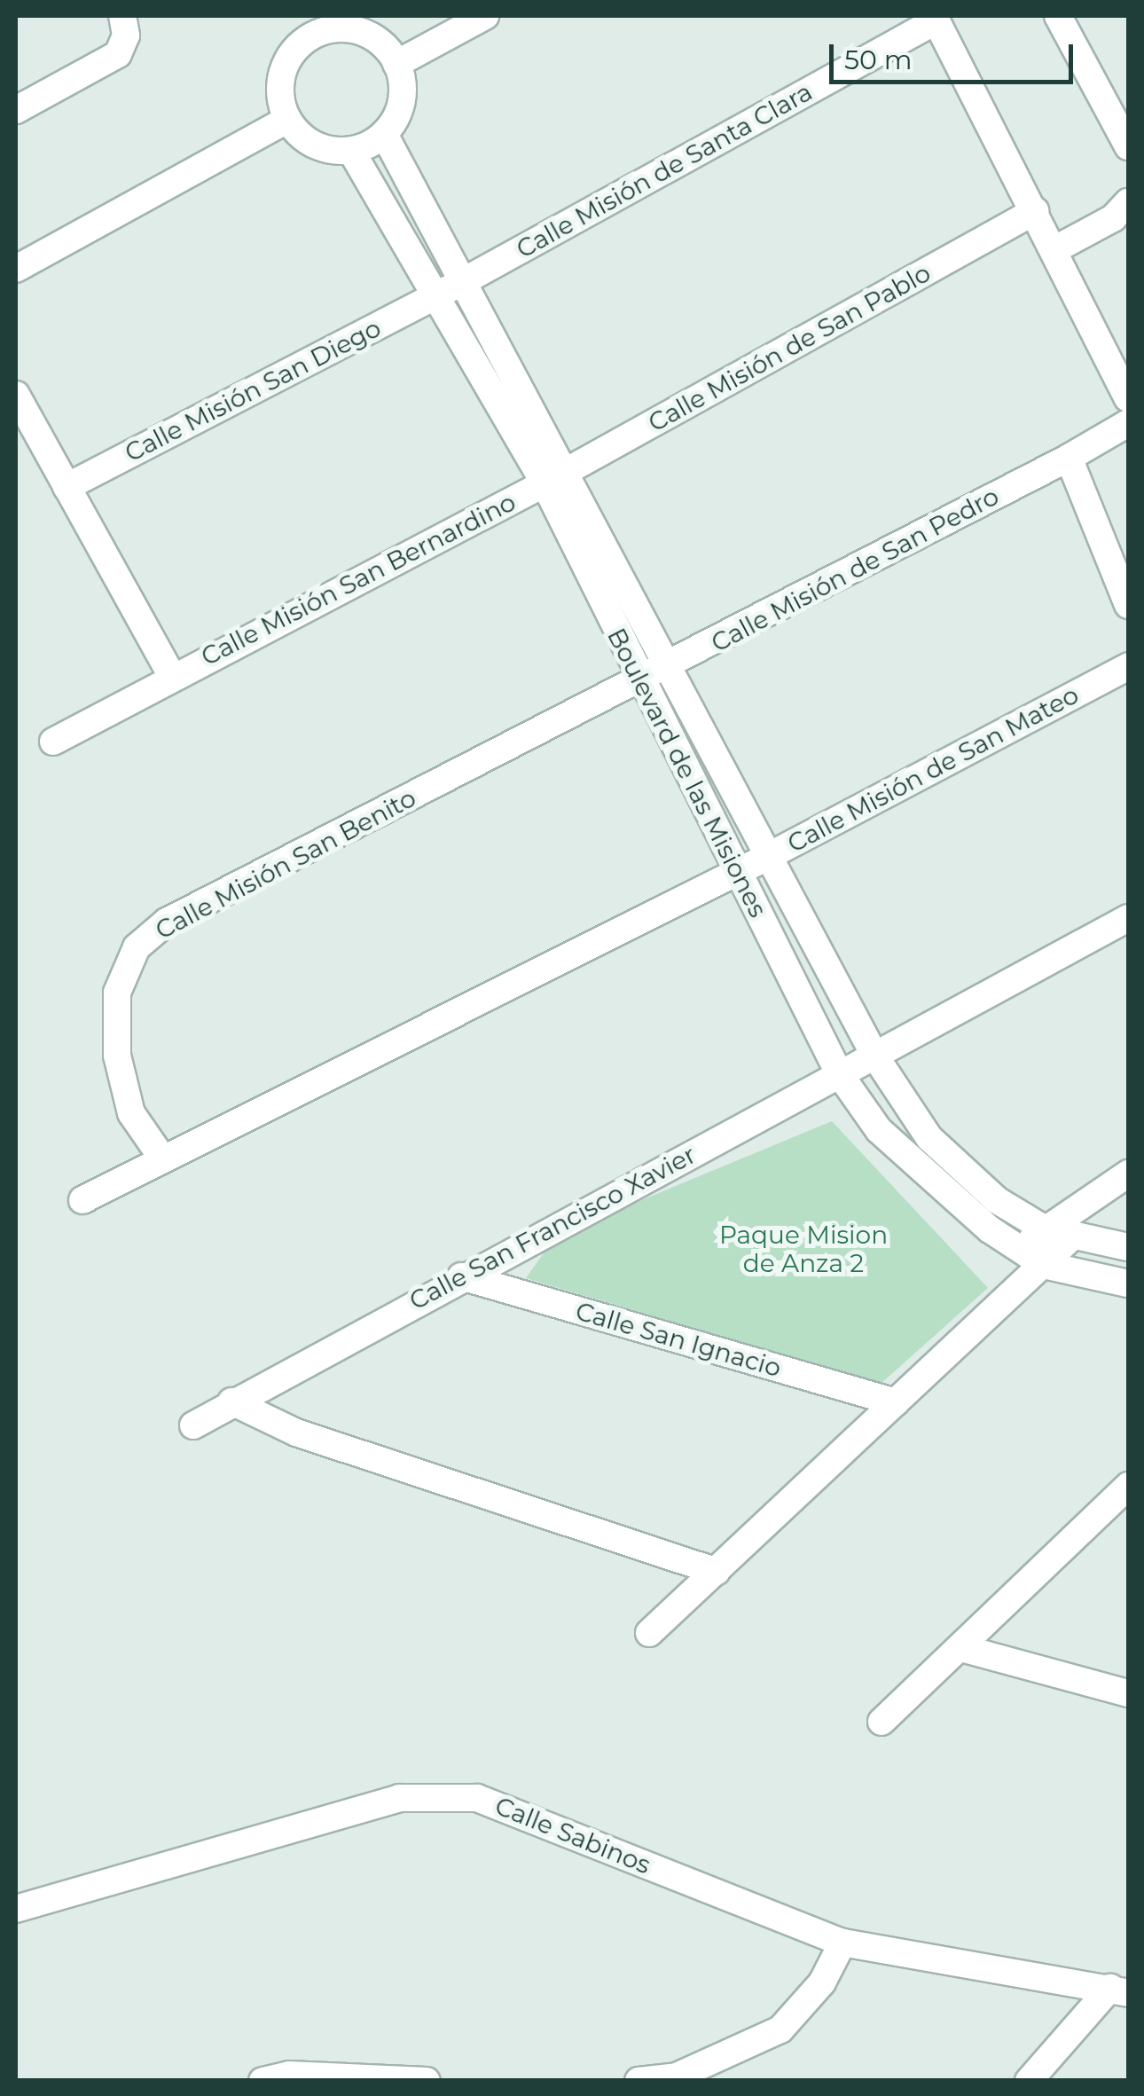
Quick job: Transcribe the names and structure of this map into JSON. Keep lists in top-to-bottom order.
{
  "streets": {
    "street": [
      "Calle Misión de Santa Clara",
      "Calle Misión de San Pablo",
      "Calle Misión San Diego",
      "Calle Misión de San Pedro",
      "Calle Misión San Bernardino",
      "Calle Misión de San Mateo",
      "Boulevard de las Misiones",
      "Calle Misión San Benito",
      "Calle San Francisco Xavier",
      "Calle San Ignacio",
      "Calle Sabinos"
    ]
  },
  "crossings": [
    ["Calle Misión de Santa Clara", "Calle Misión San Diego"],
    ["Calle Misión de Santa Clara", "Boulevard de las Misiones"],
    ["Calle Misión de San Pablo", "Calle Misión San Bernardino"],
    ["Calle Misión de San Pablo", "Boulevard de las Misiones"],
    ["Calle Misión San Diego", "Calle Misión San Bernardino"],
    ["Calle Misión San Diego", "Boulevard de las Misiones"],
    ["Calle Misión de San Pedro", "Boulevard de las Misiones"],
    ["Calle Misión de San Pedro", "Calle Misión San Benito"],
    ["Calle Misión San Bernardino", "Boulevard de las Misiones"],
    ["Calle Misión de San Mateo", "Boulevard de las Misiones"],
    ["Boulevard de las Misiones", "Calle Misión San Benito"],
    ["Boulevard de las Misiones", "Calle San Francisco Xavier"],
    ["Calle San Francisco Xavier", "Calle San Ignacio"]
  ],
  "parks": ["Paque Mision de Anza 2"],
  "scale_bar": "50 m"
}
